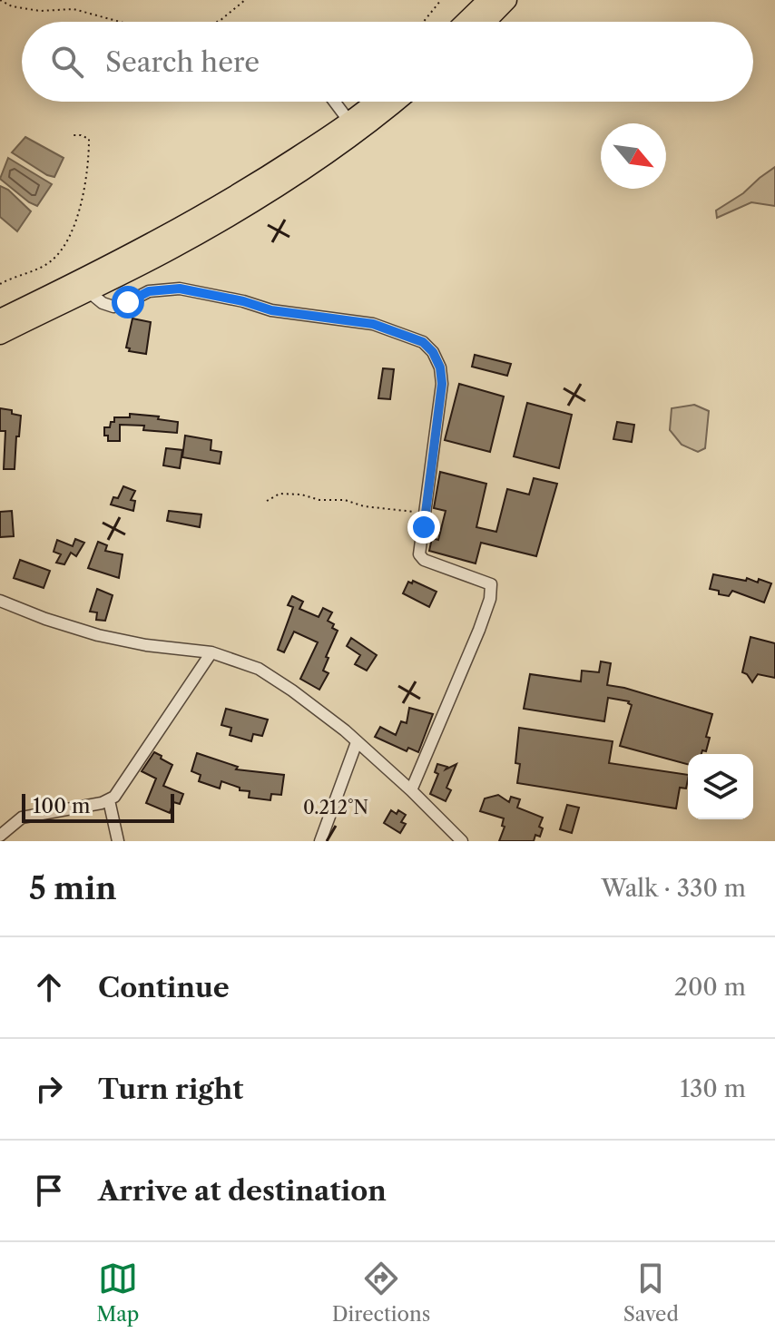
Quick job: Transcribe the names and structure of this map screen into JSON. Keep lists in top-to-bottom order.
{
  "scale_bar": "100 m",
  "north": "bottom right",
  "page": {
    "search": "Search here",
    "scale": "100 m",
    "heading": ["5 min", "Walk · 330 m"],
    "list": [
      ["Continue", "200 m"],
      ["Turn right", "130 m"],
      "Arrive at destination"
    ],
    "nav": ["Map", "Directions", "Saved"]
  },
  "coordinates": ["0.212°N"]
}
